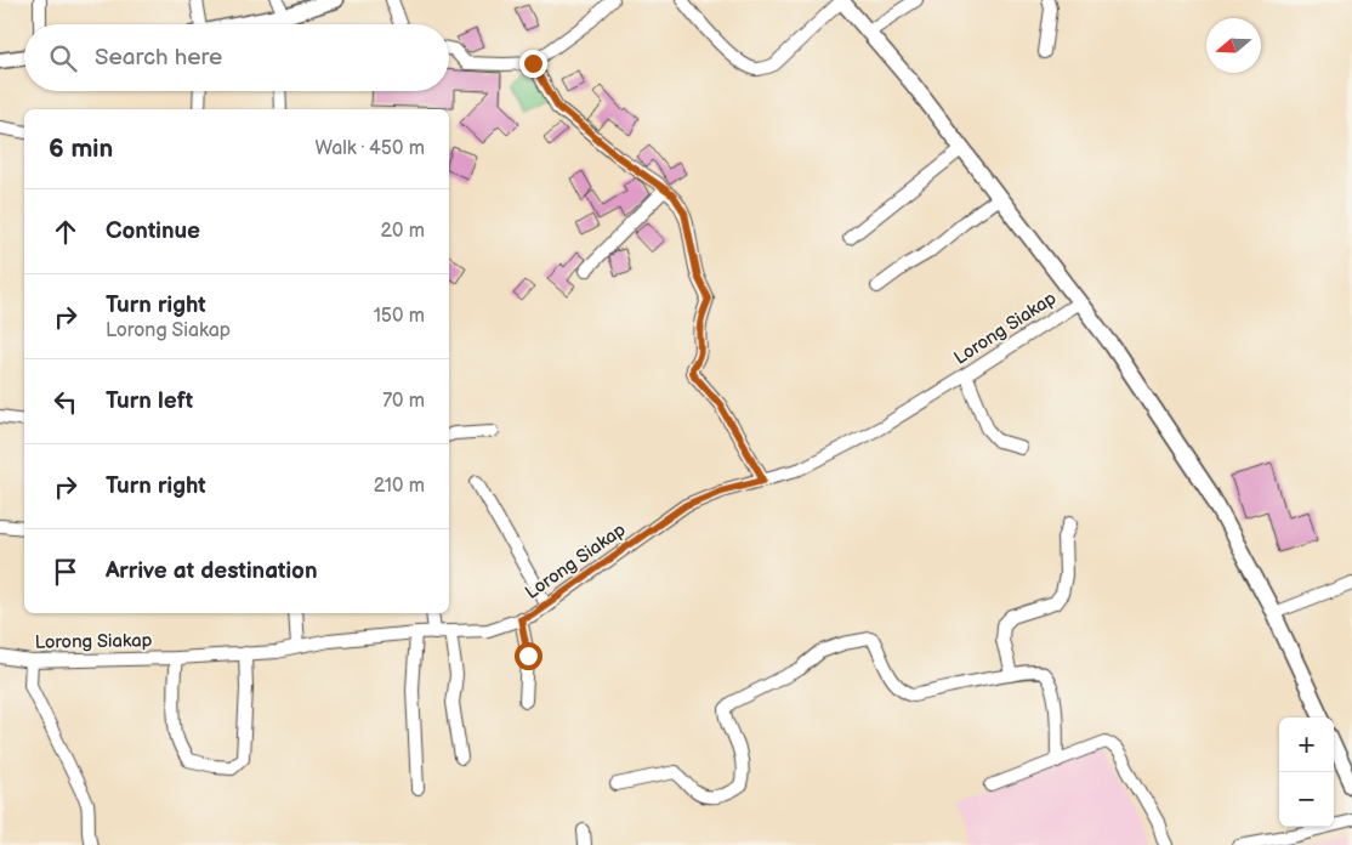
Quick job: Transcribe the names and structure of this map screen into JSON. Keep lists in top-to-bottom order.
{
  "streets": {
    "street": ["Lorong Siakap"]
  },
  "north": "left",
  "page": {
    "search": "Search here",
    "heading": ["6 min", "Walk · 450 m"],
    "list": [
      ["Continue", "20 m"],
      ["Turn right", "Lorong Siakap", "150 m"],
      ["Turn left", "70 m"],
      ["Turn right", "210 m"],
      "Arrive at destination"
    ],
    "map_buttons": ["+", "−"]
  }
}
